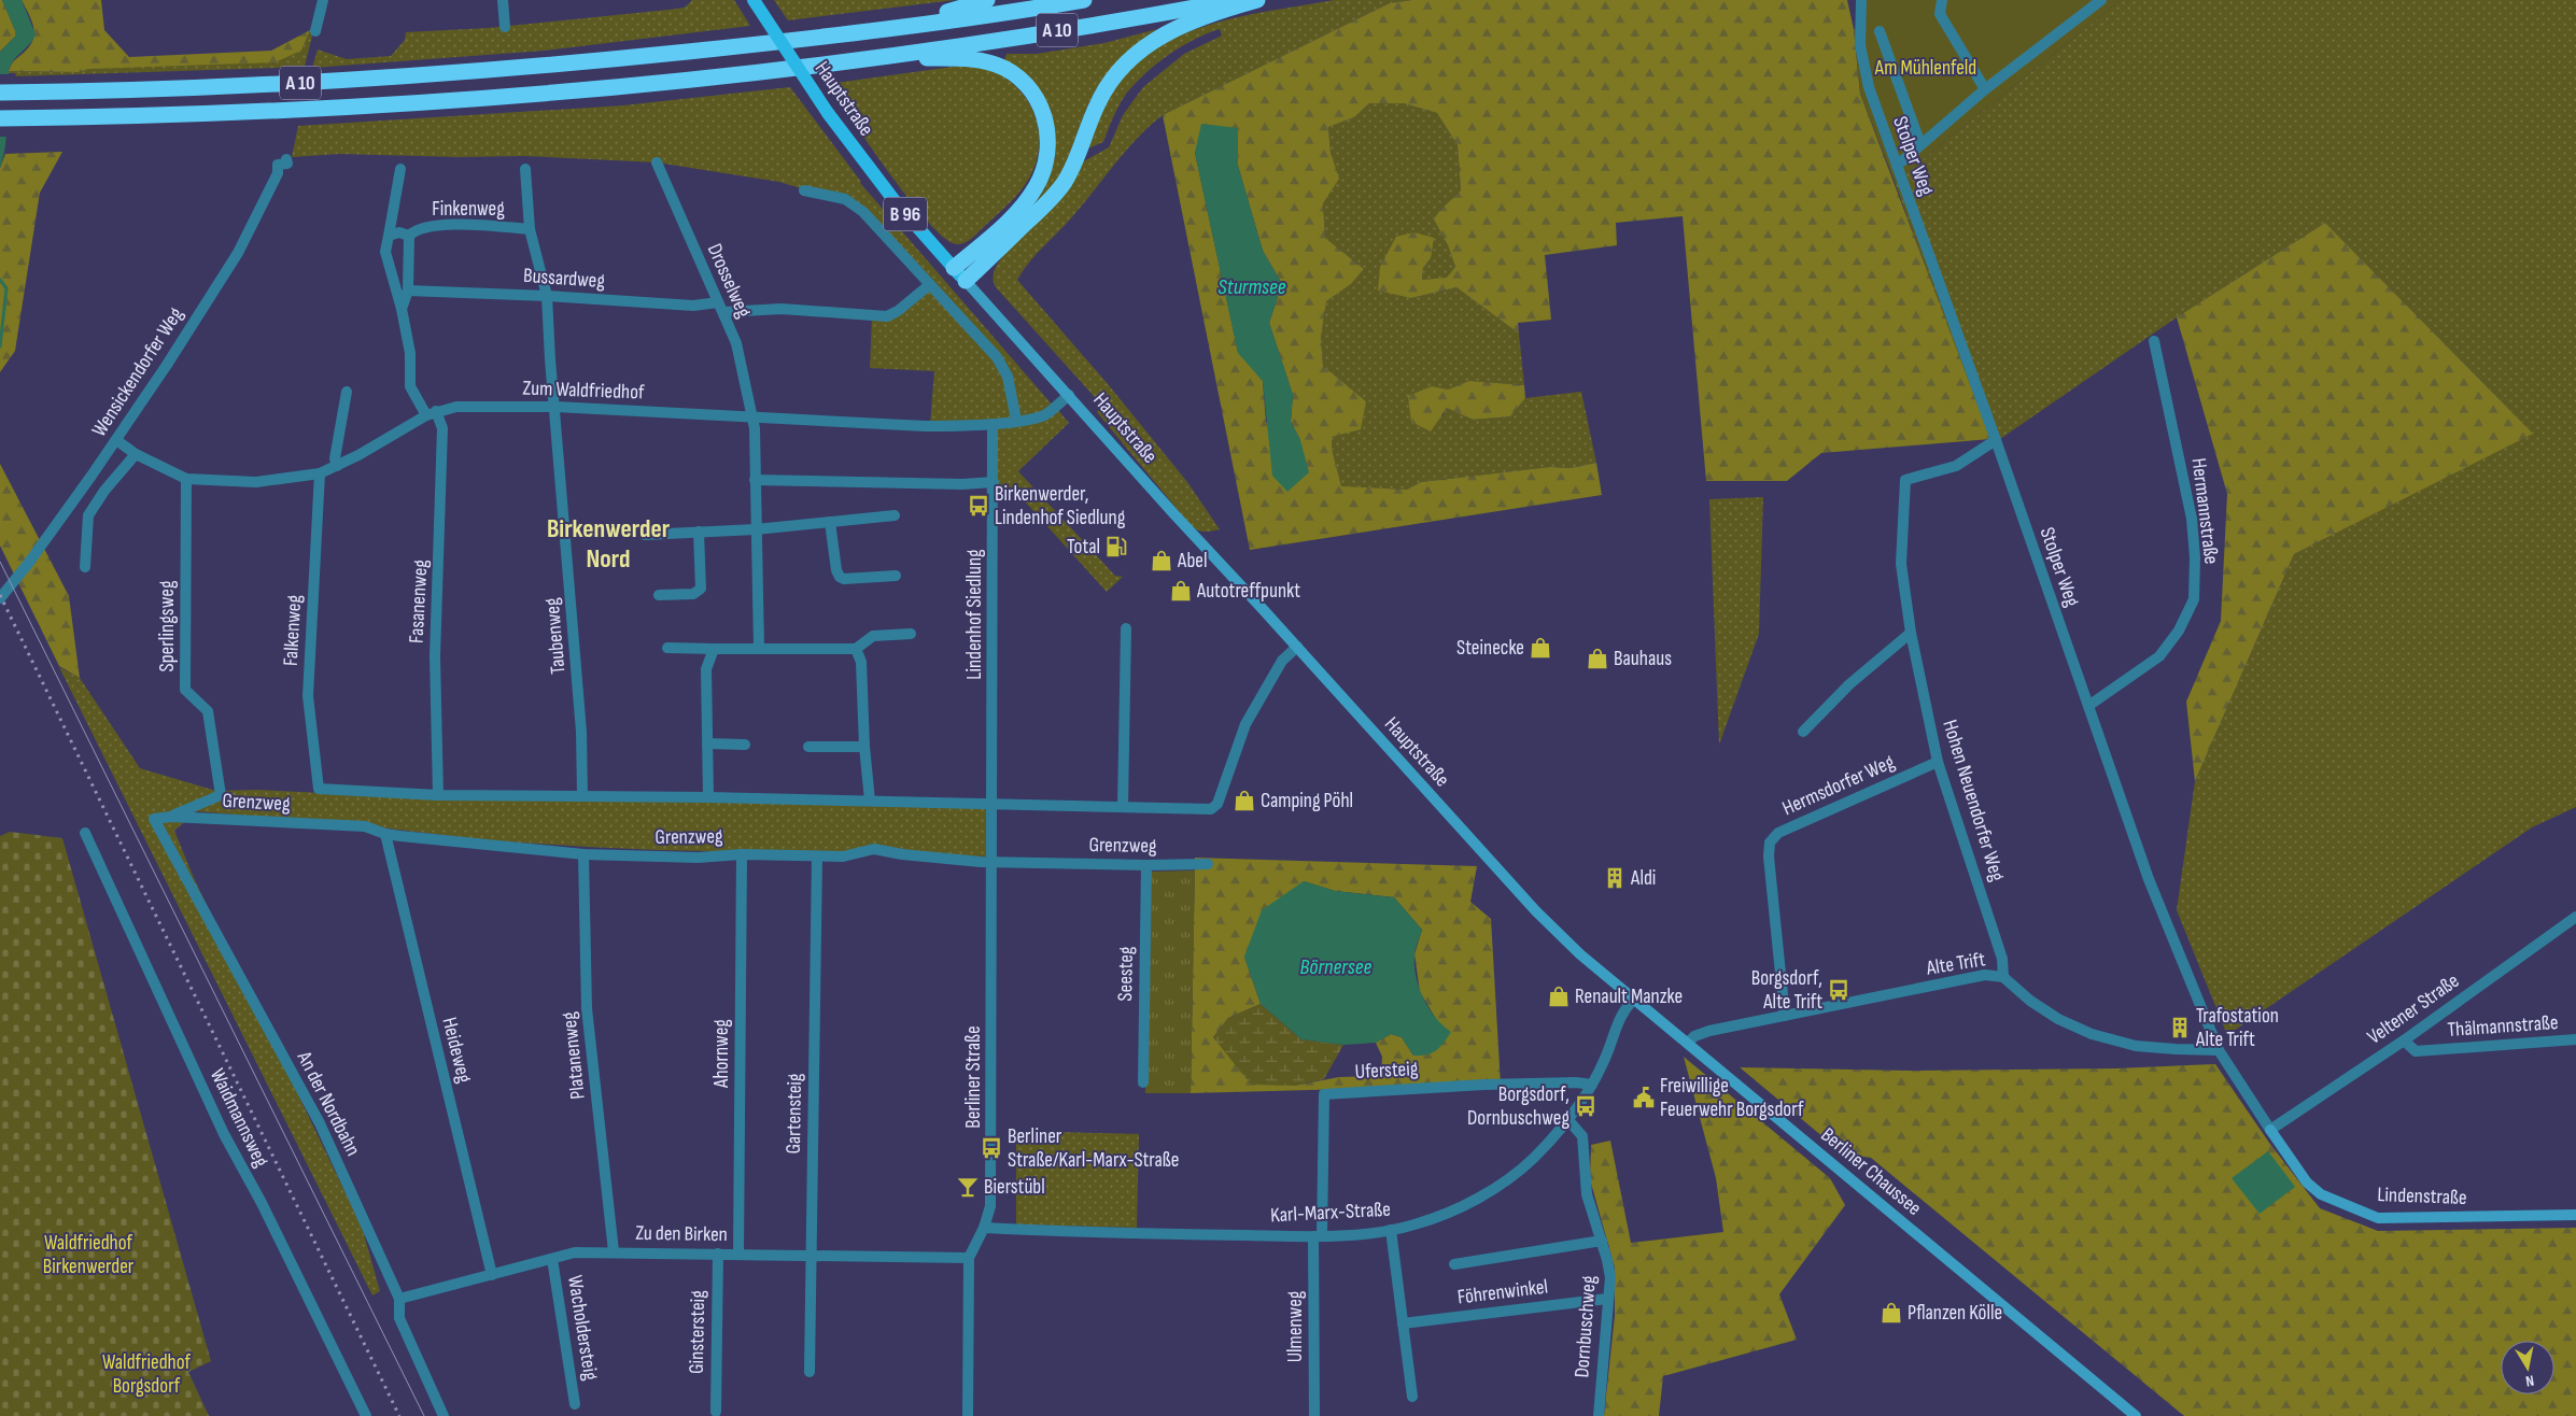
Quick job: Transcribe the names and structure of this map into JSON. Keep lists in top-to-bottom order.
{
  "streets": {
    "highway": ["A 10"],
    "main road": [
      "Hauptstraße",
      "B 96",
      "Berliner Chaussee",
      "Lindenstraße"
    ],
    "street": [
      "Stolper Weg",
      "Finkenweg",
      "Bussardweg",
      "Drosselweg",
      "Wensickendorfer Weg",
      "Zum Waldfriedhof",
      "Hermannstraße",
      "Fasanenweg",
      "Lindenhof Siedlung",
      "Sperlingsweg",
      "Falkenweg",
      "Taubenweg",
      "Hermsdorfer Weg",
      "Hohen Neuendorfer Weg",
      "Grenzweg",
      "Alte Trift",
      "Seesteg",
      "Veltener Straße",
      "Thälmannstraße",
      "Heideweg",
      "Ahornweg",
      "Platanenweg",
      "Ufersteig",
      "Berliner Straße",
      "An der Nordbahn",
      "Gartensteig",
      "Waidmannsweg",
      "Karl-Marx-Straße",
      "Zu den Birken",
      "Föhrenwinkel",
      "Ulmenweg",
      "Dornbuschweg",
      "Wacholdersteig",
      "Ginstersteig"
    ]
  },
  "crossings": [
    ["Hauptstraße", "Zum Waldfriedhof"],
    ["Hauptstraße", "Berliner Chaussee"],
    ["Stolper Weg", "Hermannstraße"],
    ["Stolper Weg", "Hohen Neuendorfer Weg"],
    ["Stolper Weg", "Alte Trift"],
    ["Stolper Weg", "Veltener Straße"],
    ["Stolper Weg", "Lindenstraße"],
    ["Finkenweg", "Fasanenweg"],
    ["Finkenweg", "Taubenweg"],
    ["Bussardweg", "Drosselweg"],
    ["Bussardweg", "Fasanenweg"],
    ["Bussardweg", "Taubenweg"],
    ["Drosselweg", "Zum Waldfriedhof"],
    ["Wensickendorfer Weg", "Zum Waldfriedhof"],
    ["Zum Waldfriedhof", "Fasanenweg"],
    ["Zum Waldfriedhof", "Lindenhof Siedlung"],
    ["Zum Waldfriedhof", "Sperlingsweg"],
    ["Zum Waldfriedhof", "Falkenweg"],
    ["Zum Waldfriedhof", "Taubenweg"],
    ["Fasanenweg", "Grenzweg"],
    ["Lindenhof Siedlung", "Grenzweg"],
    ["Lindenhof Siedlung", "Berliner Straße"],
    ["Sperlingsweg", "Grenzweg"],
    ["Falkenweg", "Grenzweg"],
    ["Taubenweg", "Grenzweg"],
    ["Hermsdorfer Weg", "Hohen Neuendorfer Weg"],
    ["Hermsdorfer Weg", "Alte Trift"],
    ["Hohen Neuendorfer Weg", "Alte Trift"],
    ["Grenzweg", "Seesteg"],
    ["Grenzweg", "Heideweg"],
    ["Grenzweg", "Ahornweg"],
    ["Grenzweg", "Platanenweg"],
    ["Grenzweg", "Berliner Straße"],
    ["Grenzweg", "An der Nordbahn"],
    ["Grenzweg", "Gartensteig"],
    ["Alte Trift", "Berliner Chaussee"],
    ["Veltener Straße", "Thälmannstraße"],
    ["Veltener Straße", "Lindenstraße"],
    ["Heideweg", "Zu den Birken"],
    ["Ahornweg", "Zu den Birken"],
    ["Platanenweg", "Zu den Birken"],
    ["Ufersteig", "Karl-Marx-Straße"],
    ["Ufersteig", "Ulmenweg"],
    ["Berliner Straße", "Karl-Marx-Straße"],
    ["Berliner Straße", "Zu den Birken"],
    ["An der Nordbahn", "Zu den Birken"],
    ["Gartensteig", "Zu den Birken"],
    ["Berliner Chaussee", "Karl-Marx-Straße"],
    ["Karl-Marx-Straße", "Ulmenweg"],
    ["Karl-Marx-Straße", "Dornbuschweg"],
    ["Zu den Birken", "Wacholdersteig"],
    ["Zu den Birken", "Ginstersteig"],
    ["Föhrenwinkel", "Dornbuschweg"]
  ],
  "districts": ["Birkenwerder Nord"],
  "water": ["Sturmsee", "Börnersee"],
  "parks": ["Am Mühlenfeld", "Waldfriedhof Birkenwerder", "Waldfriedhof Borgsdorf"],
  "places": {
    "bus stop": [
      "Birkenwerder, Lindenhof Siedlung",
      "Borgsdorf, Alte Trift",
      "Borgsdorf, Dornbuschweg",
      "Berliner Straße/Karl-Marx-Straße"
    ],
    "fuel station": ["Total"],
    "shop": [
      "Abel",
      "Autotreffpunkt",
      "Steinecke",
      "Bauhaus",
      "Camping Pöhl",
      "Renault Manzke",
      "Pflanzen Kölle"
    ],
    "building": ["Aldi", "Trafostation Alte Trift"],
    "public building": ["Freiwillige Feuerwehr Borgsdorf"],
    "bar": ["Bierstübl"]
  },
  "north": "bottom"
}
